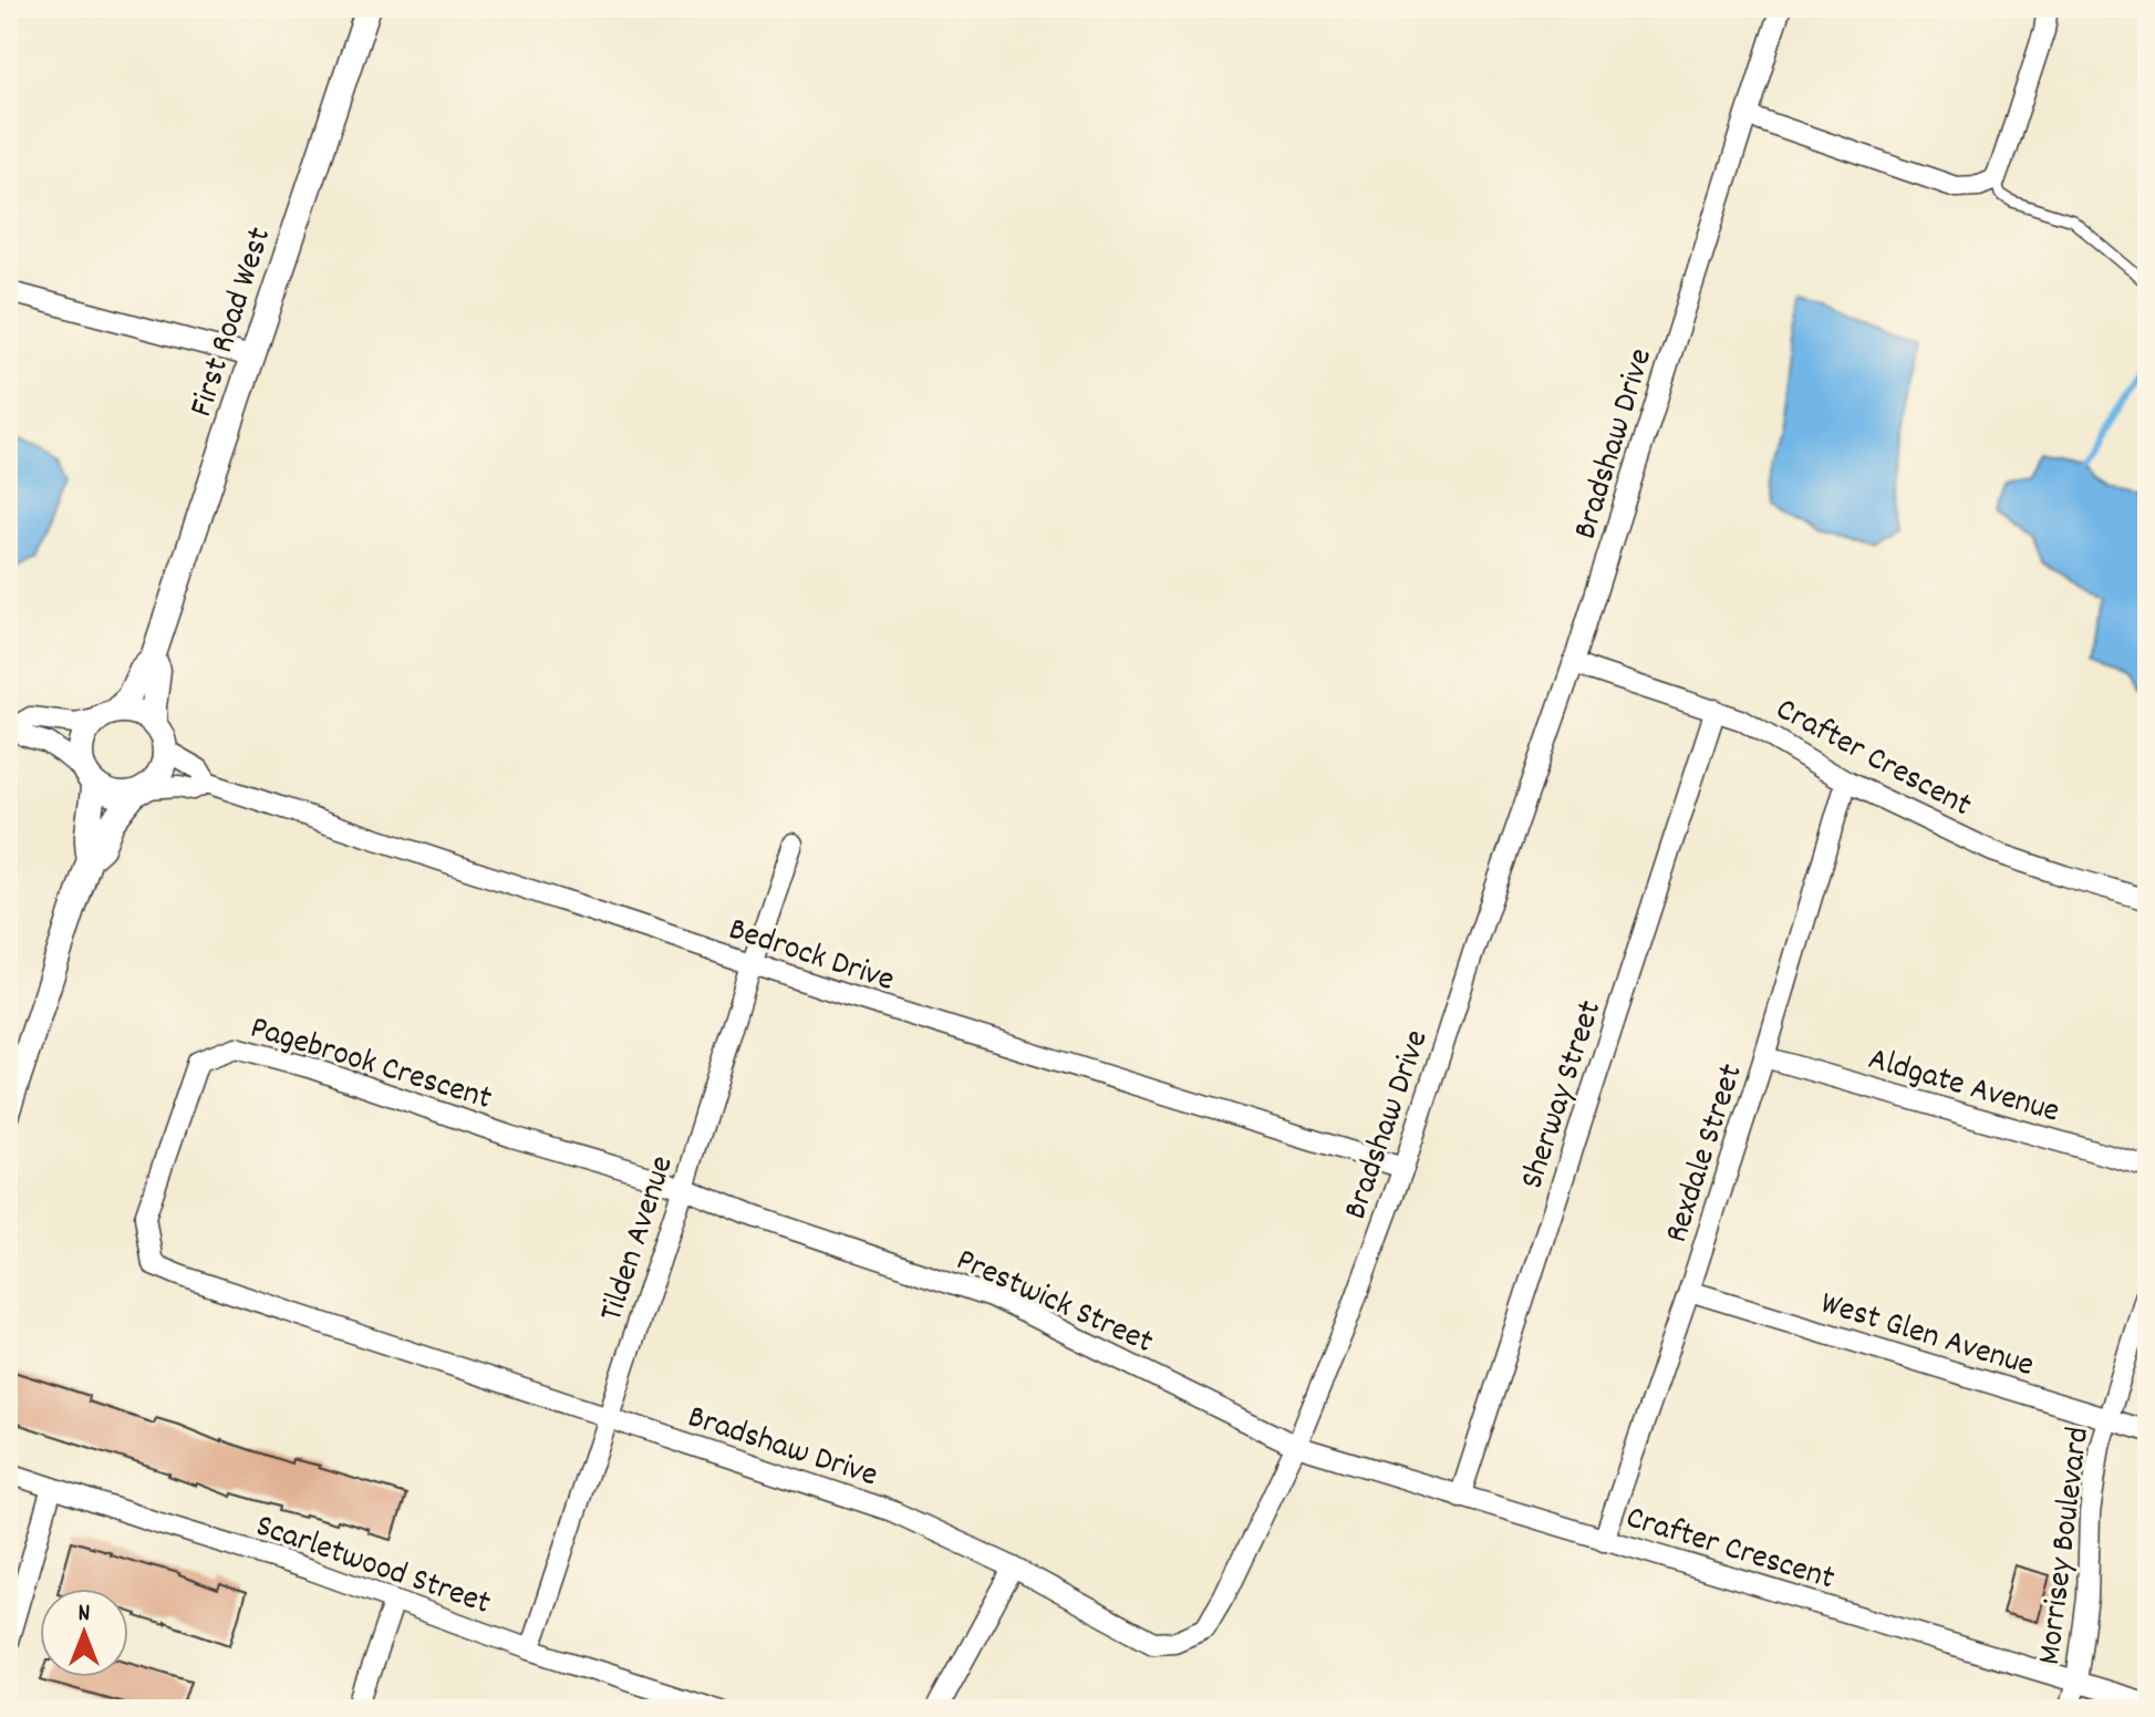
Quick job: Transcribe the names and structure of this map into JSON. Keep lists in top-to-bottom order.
{
  "streets": {
    "street": [
      "First Road West",
      "Bradshaw Drive",
      "Crafter Crescent",
      "Bedrock Drive",
      "Pagebrook Crescent",
      "Aldgate Avenue",
      "Sherway Street",
      "Rexdale Street",
      "Tilden Avenue",
      "Prestwick Street",
      "West Glen Avenue",
      "Morrisey Boulevard",
      "Scarletwood Street"
    ]
  },
  "crossings": [
    ["First Road West", "Bedrock Drive"],
    ["Bradshaw Drive", "Crafter Crescent"],
    ["Bradshaw Drive", "Bedrock Drive"],
    ["Bradshaw Drive", "Pagebrook Crescent"],
    ["Bradshaw Drive", "Tilden Avenue"],
    ["Bradshaw Drive", "Prestwick Street"],
    ["Crafter Crescent", "Sherway Street"],
    ["Crafter Crescent", "Rexdale Street"],
    ["Crafter Crescent", "Prestwick Street"],
    ["Crafter Crescent", "Morrisey Boulevard"],
    ["Bedrock Drive", "Tilden Avenue"],
    ["Pagebrook Crescent", "Tilden Avenue"],
    ["Pagebrook Crescent", "Prestwick Street"],
    ["Aldgate Avenue", "Rexdale Street"],
    ["Rexdale Street", "West Glen Avenue"],
    ["Tilden Avenue", "Prestwick Street"],
    ["Tilden Avenue", "Scarletwood Street"],
    ["West Glen Avenue", "Morrisey Boulevard"]
  ],
  "north": "top"
}
